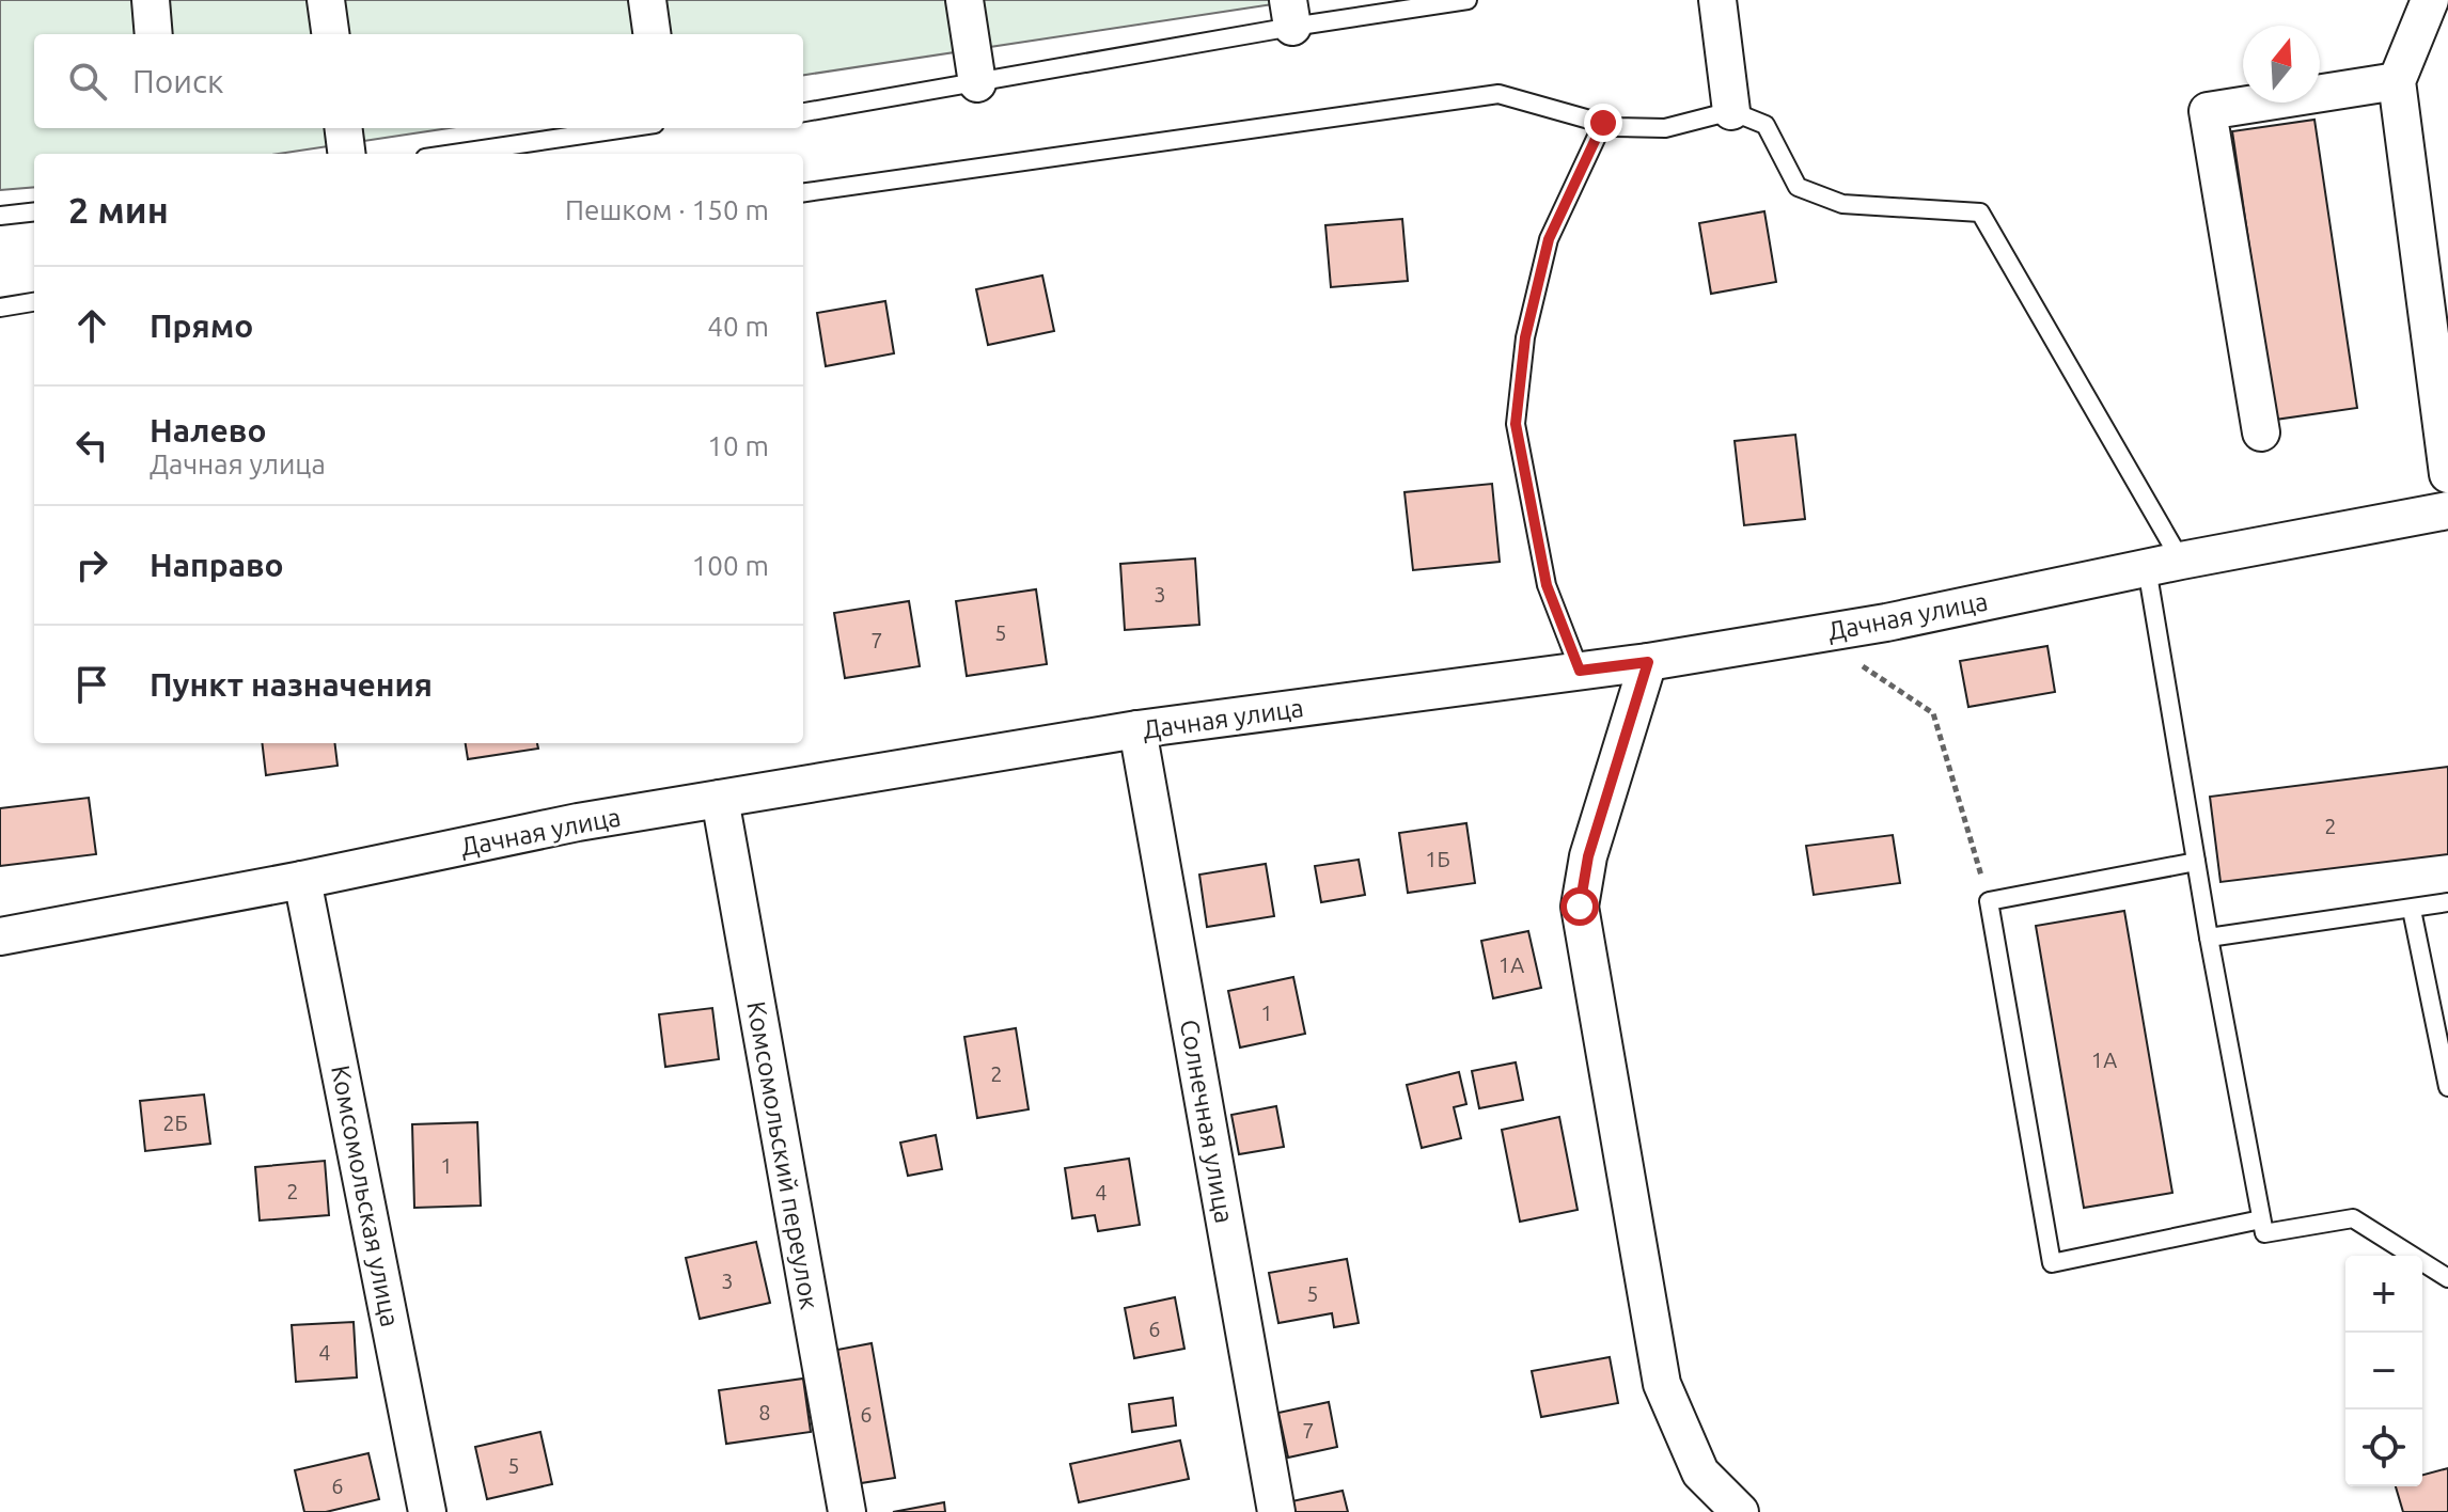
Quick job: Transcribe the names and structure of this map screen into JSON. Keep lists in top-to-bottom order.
{
  "streets": {
    "street": [
      "Дачная улица",
      "Солнечная улица",
      "Комсомольский переулок",
      "Комсомольская улица"
    ]
  },
  "crossings": [
    ["Дачная улица", "Солнечная улица"],
    ["Дачная улица", "Комсомольский переулок"],
    ["Дачная улица", "Комсомольская улица"]
  ],
  "house_numbers": [
    "3",
    "5",
    "7",
    "2",
    "1Б",
    "1А",
    "1",
    "1А",
    "2",
    "2Б",
    "1",
    "2",
    "4",
    "3",
    "5",
    "6",
    "4",
    "8",
    "6",
    "7",
    "5",
    "6"
  ],
  "north": "top",
  "page": {
    "search": "Поиск",
    "heading": ["2 мин", "Пешком · 150 m"],
    "list": [
      ["Прямо", "40 m"],
      ["Налево", "Дачная улица", "10 m"],
      ["Направо", "100 m"],
      "Пункт назначения"
    ],
    "map_buttons": ["+", "−"]
  }
}
